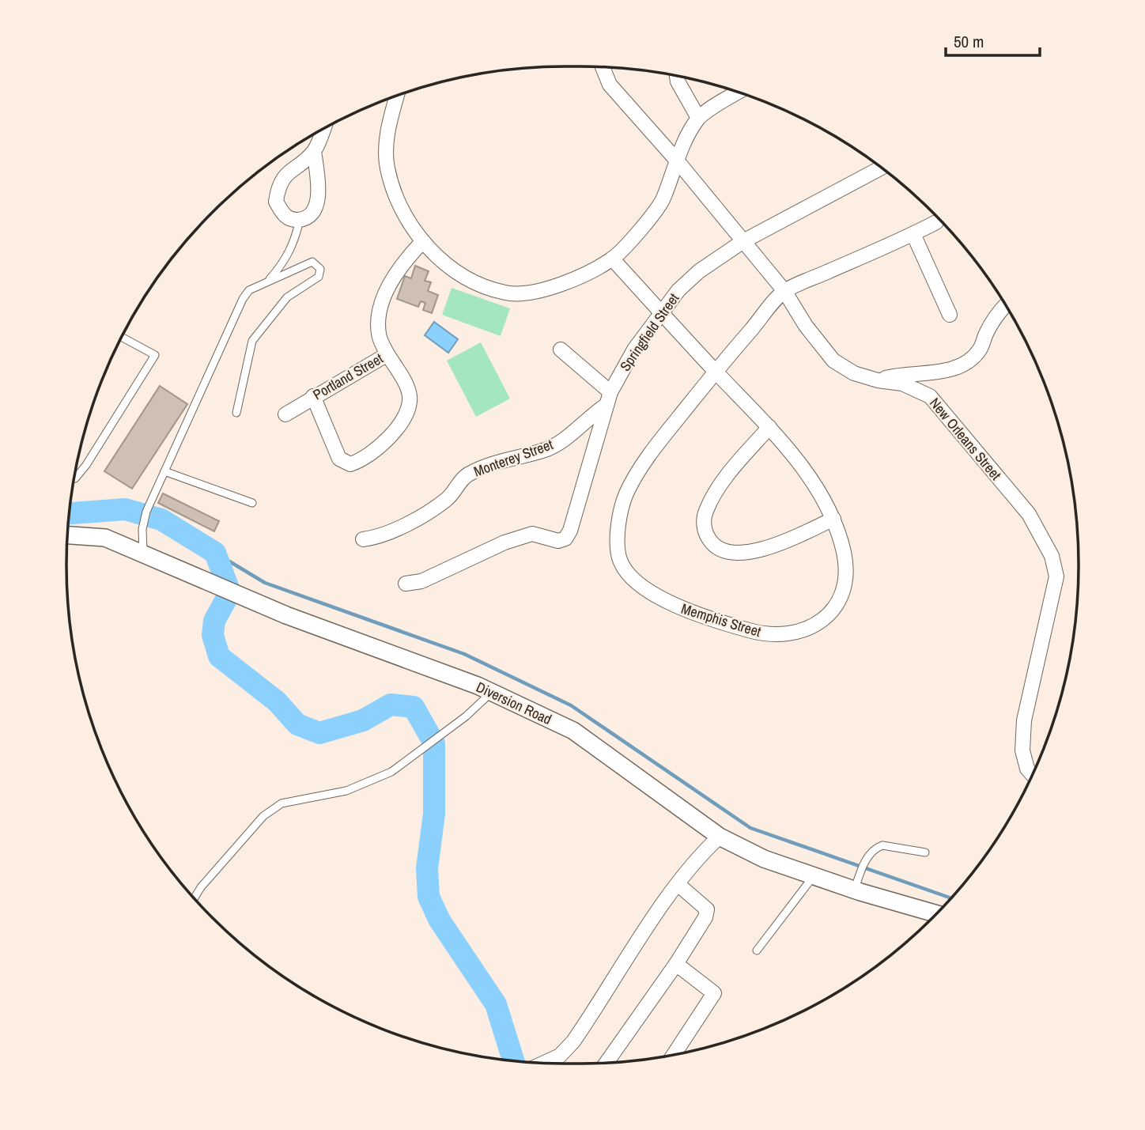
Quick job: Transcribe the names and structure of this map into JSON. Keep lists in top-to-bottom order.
{
  "streets": {
    "street": [
      "Springfield Street",
      "Portland Street",
      "New Orleans Street",
      "Monterey Street",
      "Memphis Street",
      "Diversion Road"
    ]
  },
  "crossings": [
    ["Springfield Street", "New Orleans Street"],
    ["Springfield Street", "Monterey Street"],
    ["New Orleans Street", "Memphis Street"]
  ],
  "scale_bar": "50 m"
}
